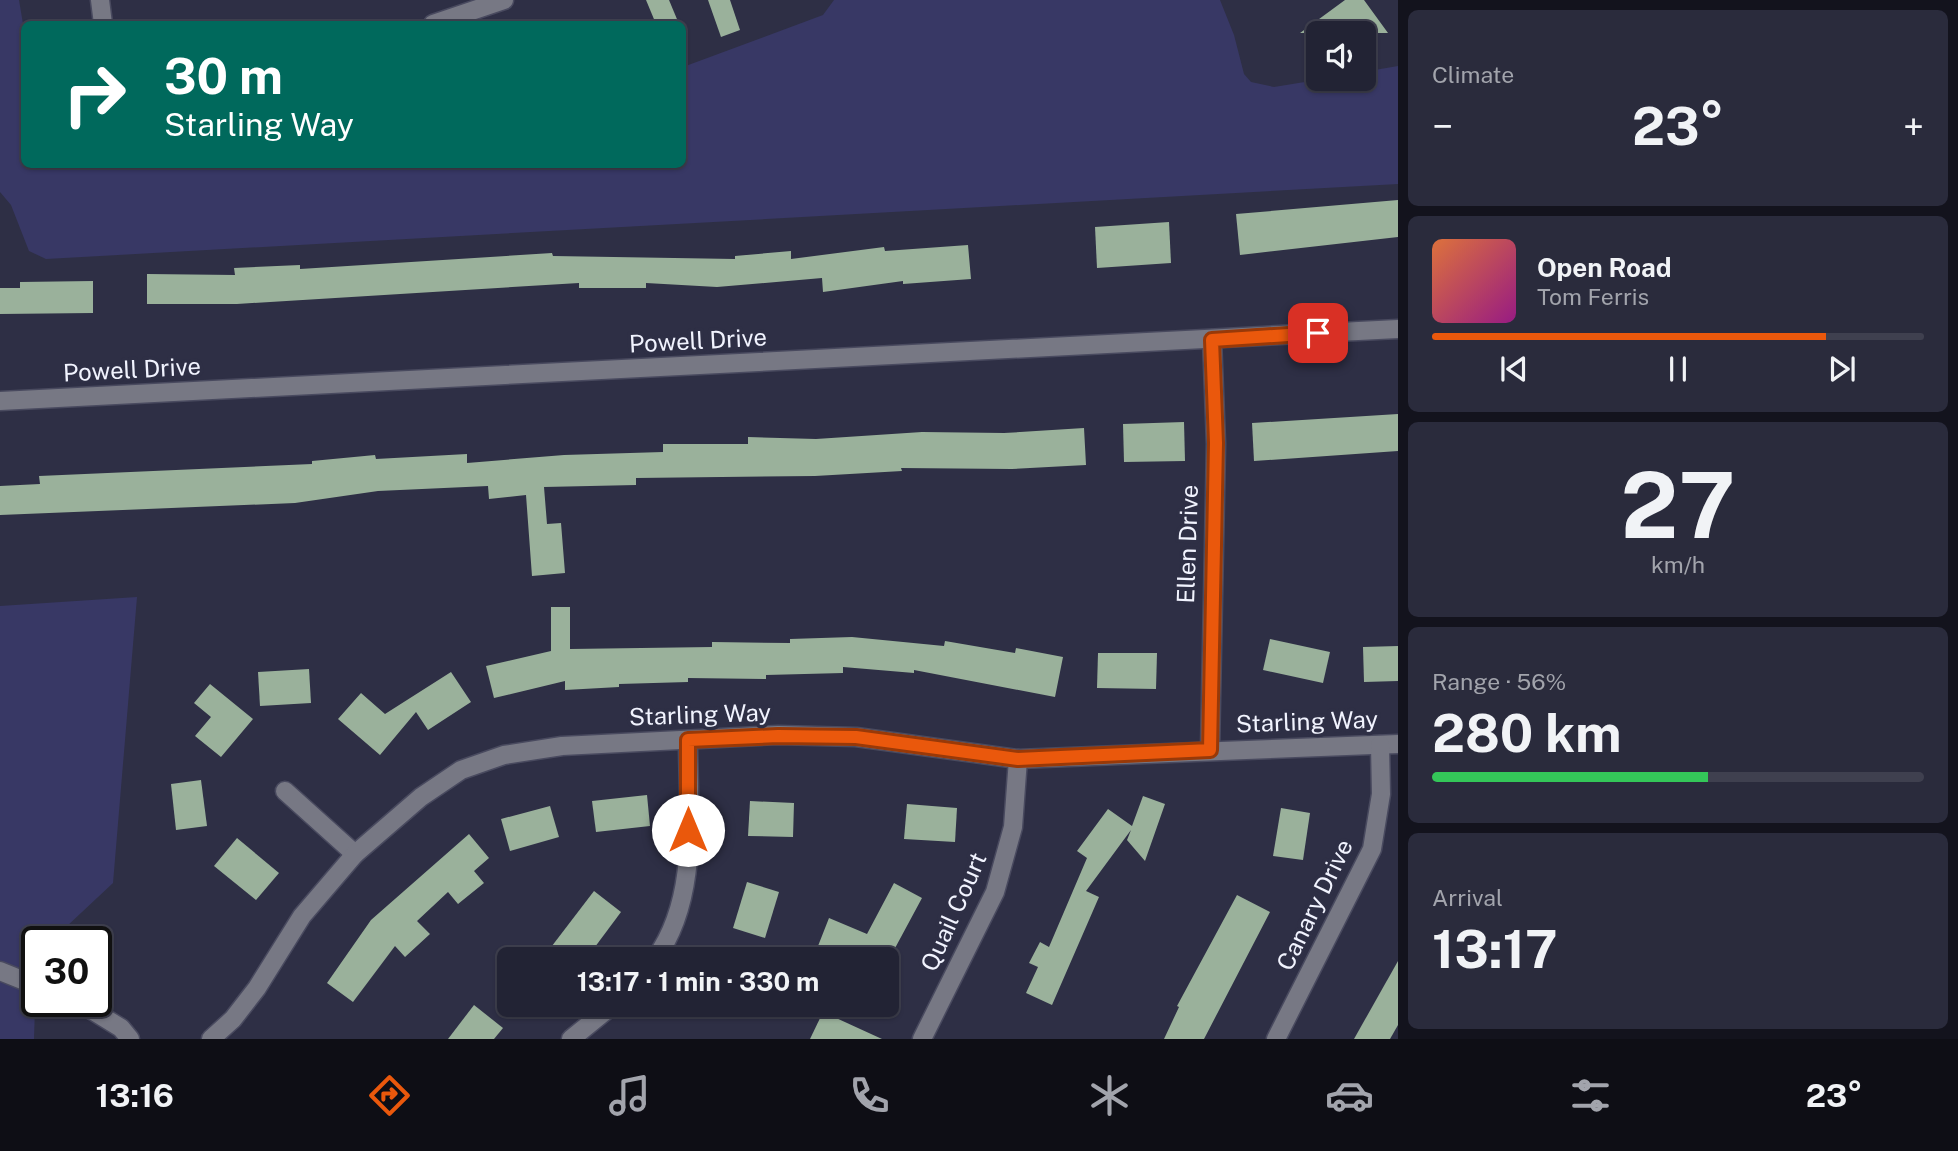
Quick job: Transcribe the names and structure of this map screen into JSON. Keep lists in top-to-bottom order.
{
  "streets": {
    "street": [
      "Powell Drive",
      "Ellen Drive",
      "Starling Way",
      "Canary Drive",
      "Quail Court"
    ]
  },
  "crossings": [
    ["Powell Drive", "Ellen Drive"],
    ["Ellen Drive", "Starling Way"],
    ["Starling Way", "Canary Drive"],
    ["Starling Way", "Quail Court"]
  ],
  "page": {
    "tile": [
      "Climate",
      ["27", "km/h"],
      ["Range · 56%", "280 km"],
      ["Arrival", "13:17"]
    ],
    "turn": ["30 m", "Starling Way"],
    "heat": ["−", "23°", "+"],
    "song": ["Open Road", "Tom Ferris"],
    "limit": "30",
    "trip": "13:17 · 1 min · 330 m",
    "tabs": ["13:16", "23°"]
  }
}
